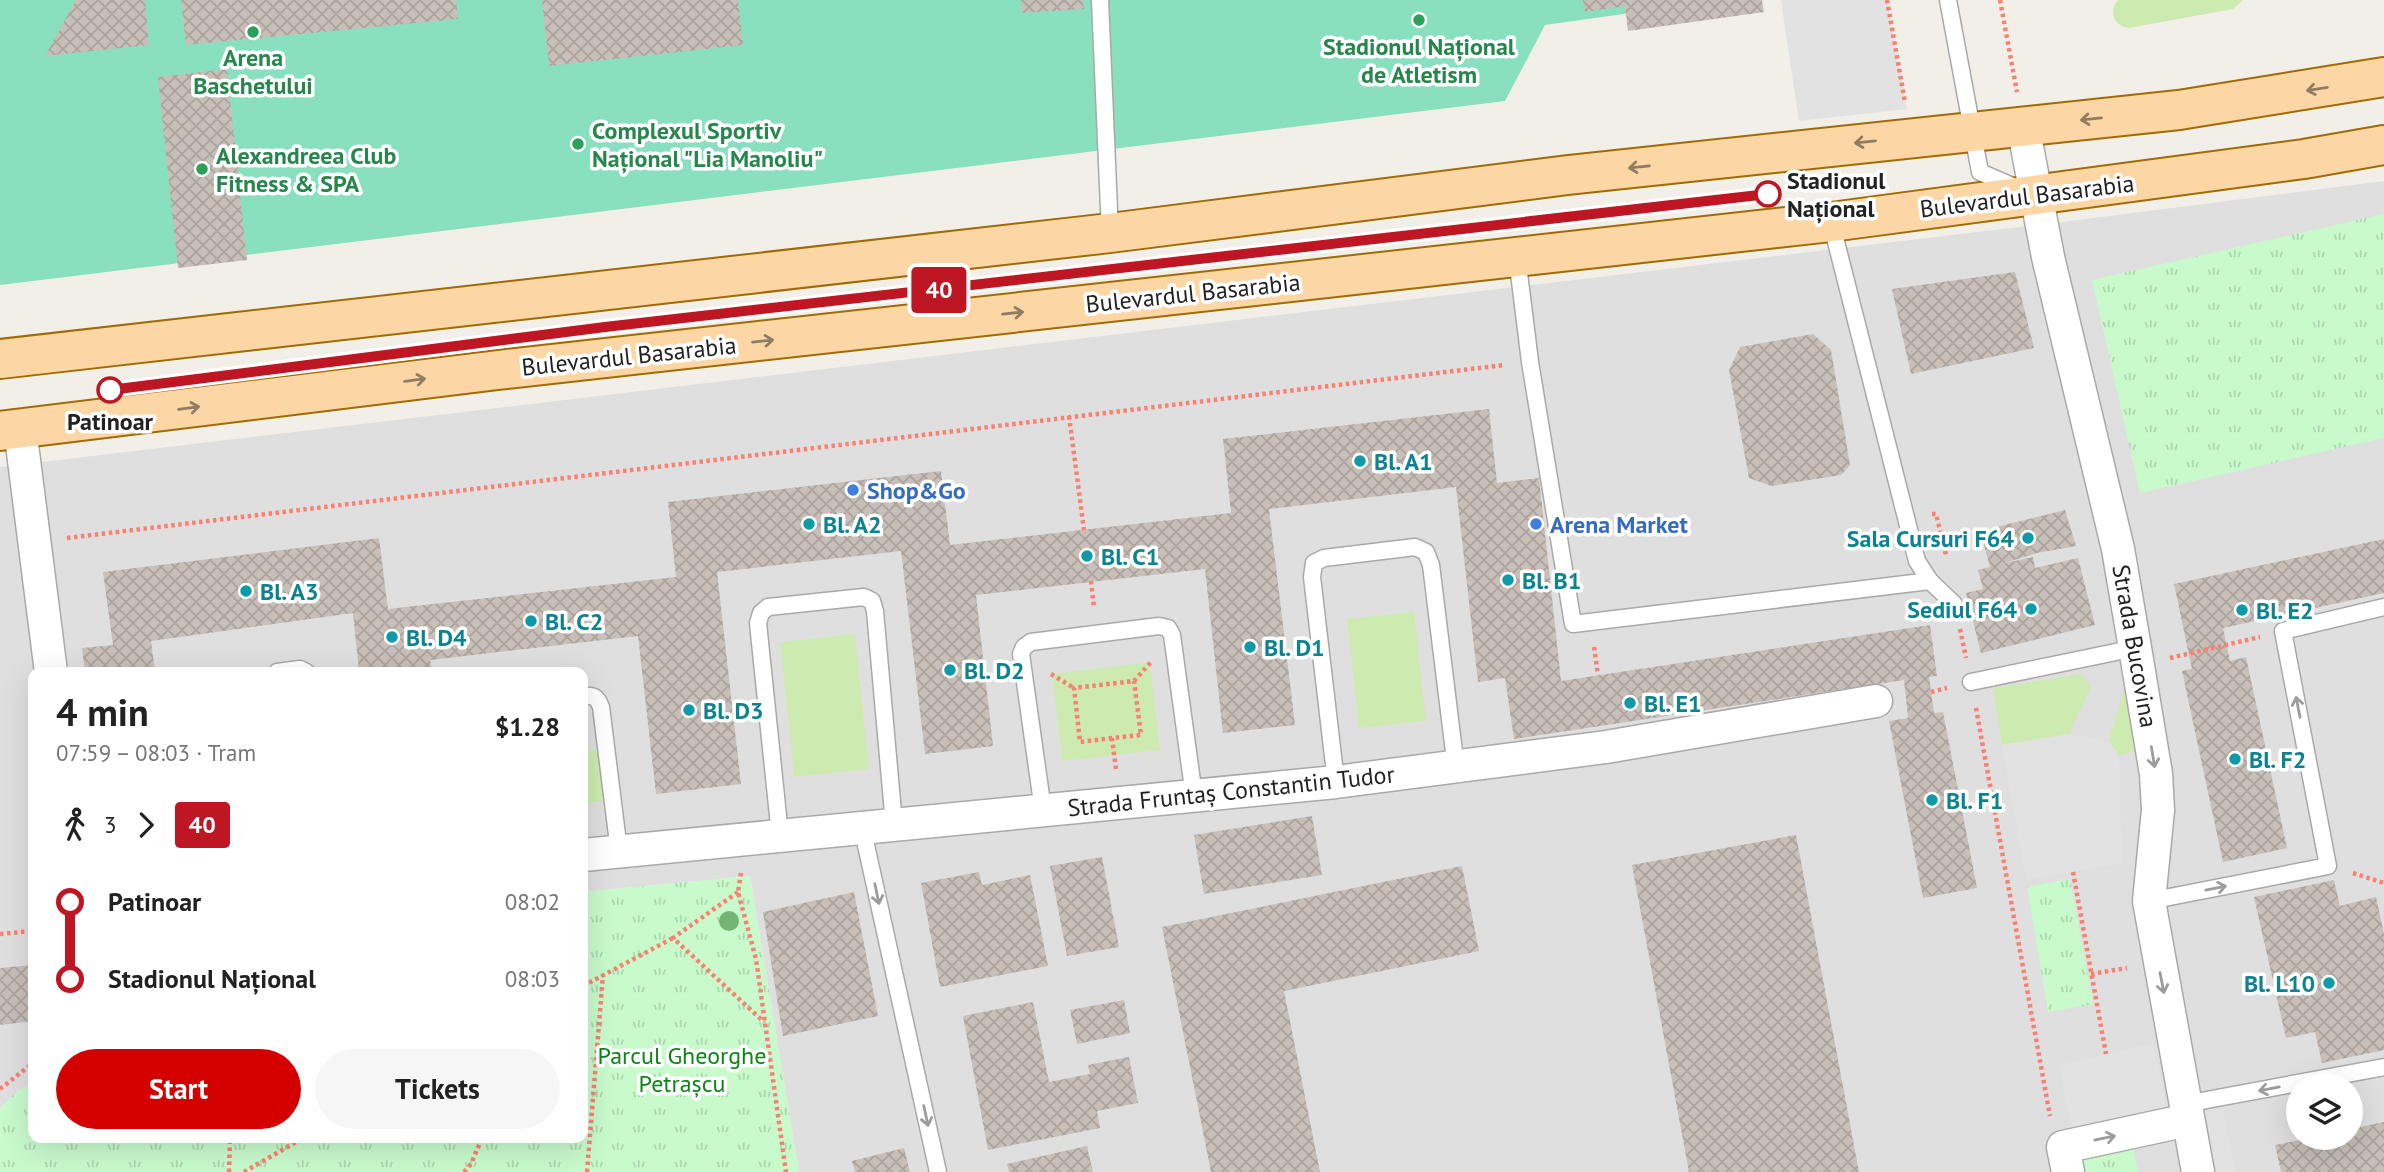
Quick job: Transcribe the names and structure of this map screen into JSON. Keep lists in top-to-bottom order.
{
  "streets": {
    "main road": ["Bulevardul Basarabia"],
    "street": ["Strada Bucovina", "Strada Fruntaș Constantin Tudor"]
  },
  "crossings": [
    ["Bulevardul Basarabia", "Strada Bucovina"]
  ],
  "one_way": ["Strada Bucovina"],
  "parks": ["Parcul Gheorghe Petrașcu"],
  "places": [
    "Stadionul Național de Atletism",
    "Arena Baschetului",
    "Complexul Sportiv Național \"Lia Manoliu\"",
    "Alexandreea Club Fitness & SPA",
    "Stadionul Național",
    "Patinoar",
    "Bl. A1",
    "Shop&Go",
    "Bl. A2",
    "Arena Market",
    "Sala Cursuri F64",
    "Bl. C1",
    "Bl. B1",
    "Bl. A3",
    "Sediul F64",
    "Bl. E2",
    "Bl. C2",
    "Bl. D4",
    "Bl. D1",
    "Bl. D2",
    "Bl. E1",
    "Bl. D3",
    "Bl. F2",
    "Bl. F1",
    "Bl. L10"
  ],
  "lines": ["tram line 40"],
  "page": {
    "on_map": "40",
    "heading": ["4 min", "07:59 – 08:03 · Tram", "$1.28"],
    "legs": ["3", "40"],
    "list": [
      {
        "name": "Patinoar",
        "value": "08:02"
      },
      {
        "name": "Stadionul Național",
        "value": "08:03"
      }
    ],
    "buttons": ["Start", "Tickets"]
  }
}
